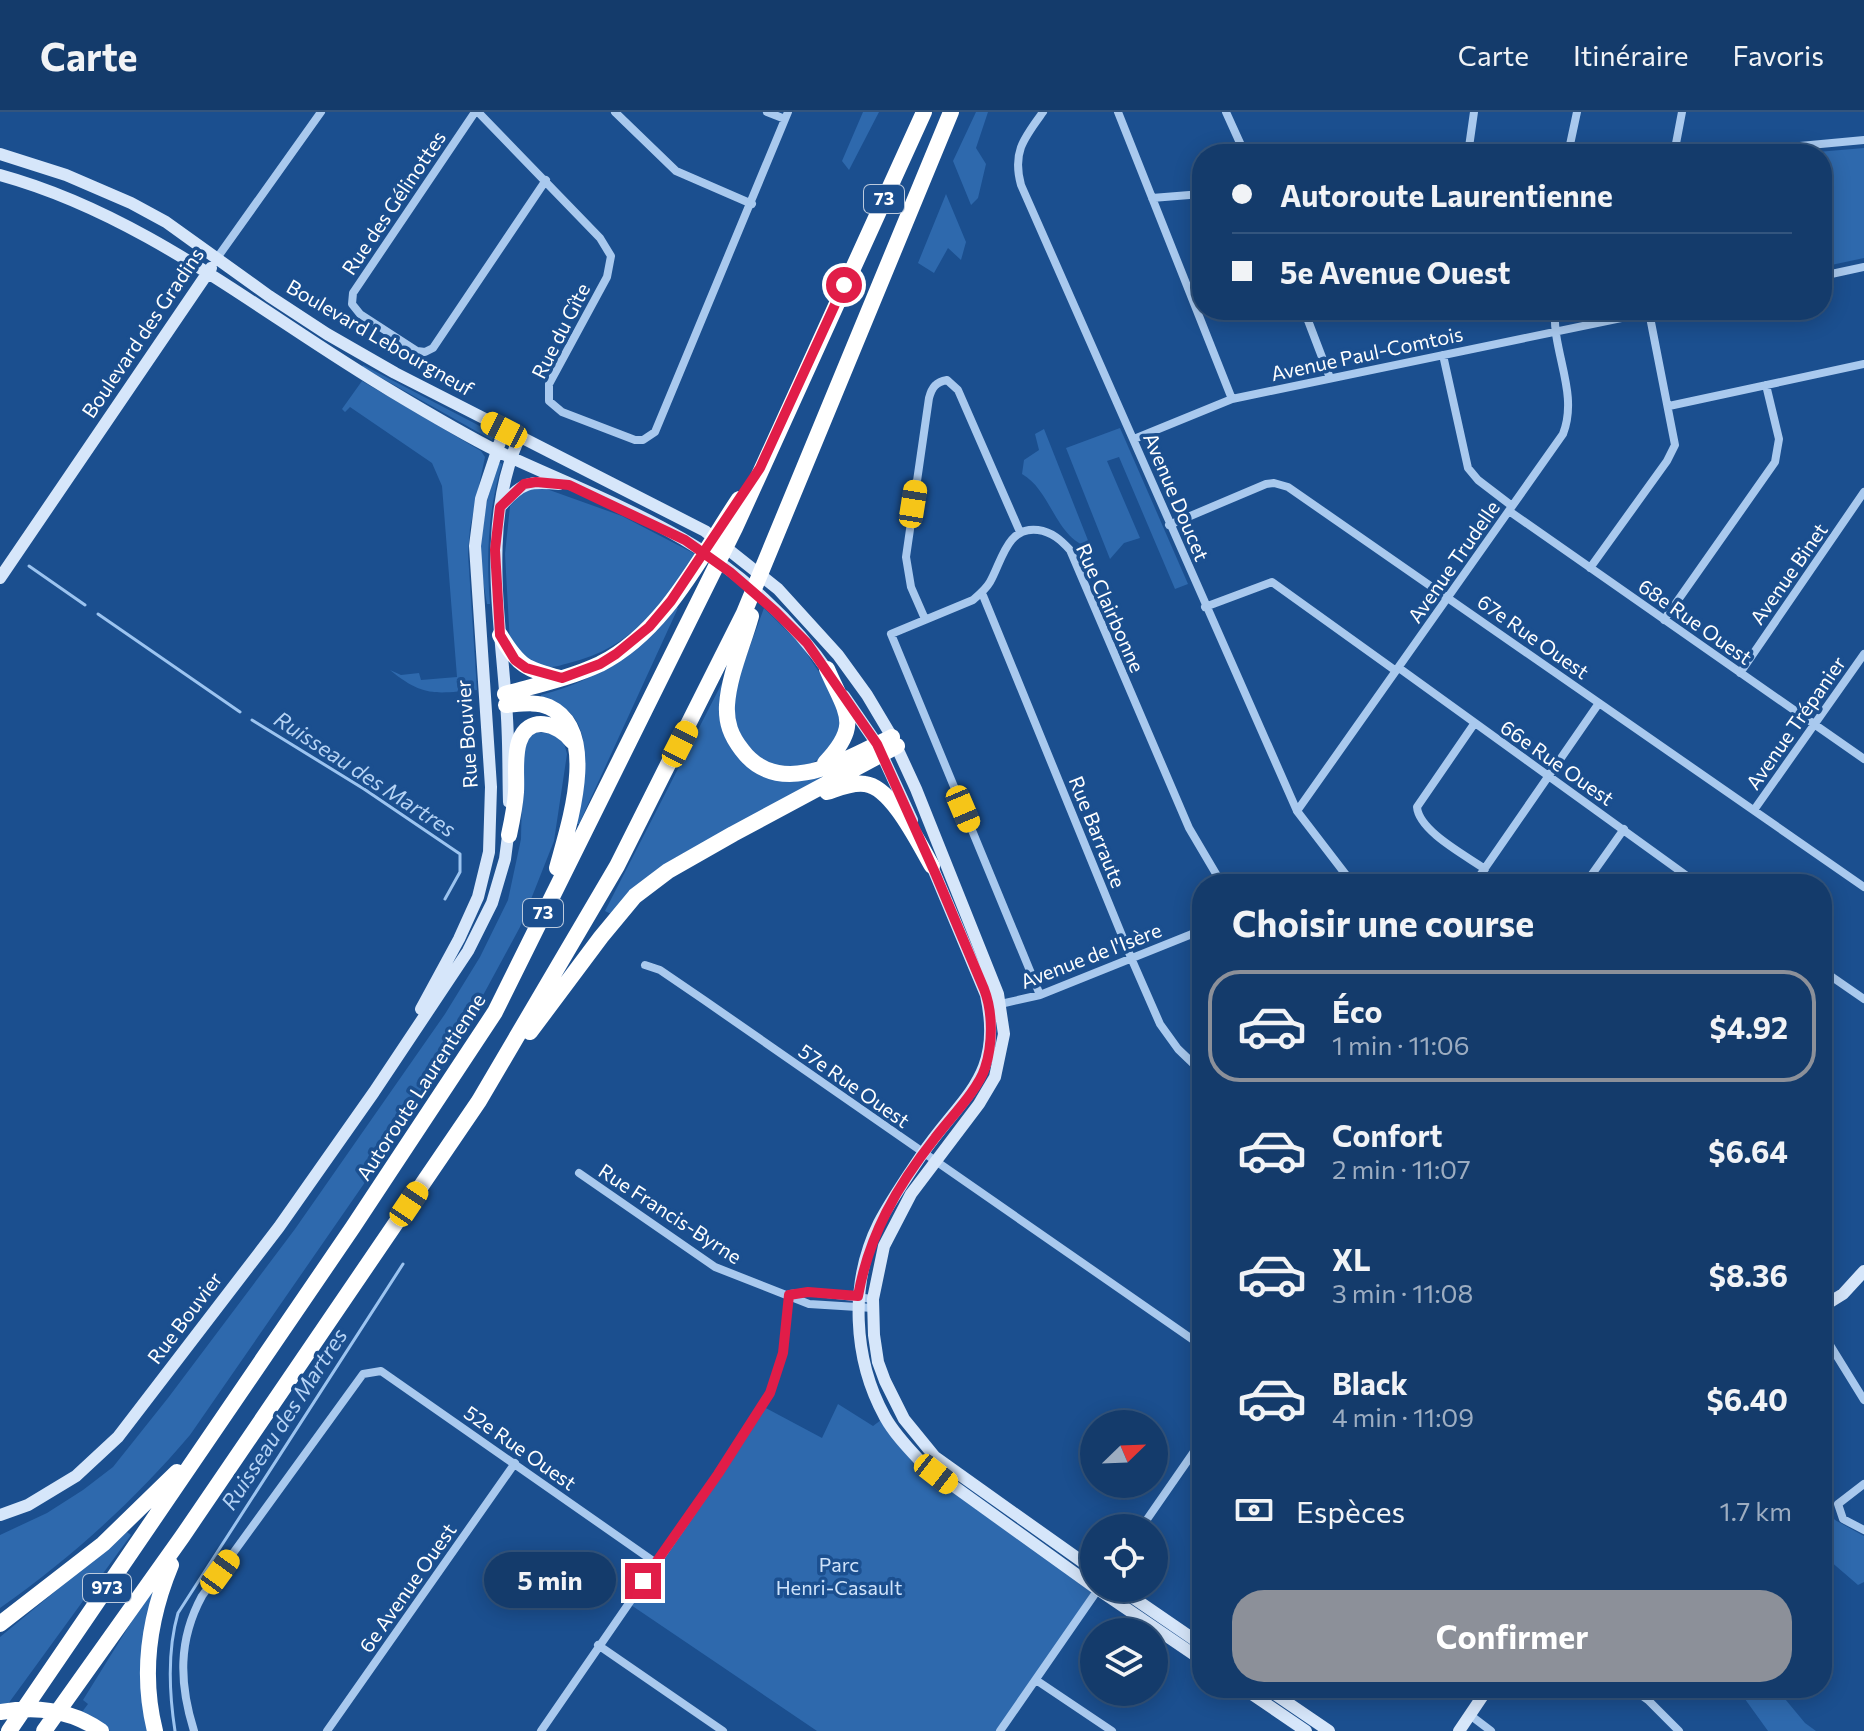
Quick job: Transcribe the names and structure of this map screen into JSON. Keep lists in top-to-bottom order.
{
  "streets": {
    "highway": ["73", "Autoroute Laurentienne", "973"],
    "street": [
      "Rue des Gélinottes",
      "Rue du Gîte",
      "Boulevard des Gradins",
      "Boulevard Lebourgneuf",
      "Avenue Paul-Comtois",
      "Avenue Doucet",
      "Avenue Trudelle",
      "Avenue Binet",
      "Rue Clairbonne",
      "68e Rue Ouest",
      "67e Rue Ouest",
      "Avenue Trépanier",
      "Rue Bouvier",
      "66e Rue Ouest",
      "Rue Barraute",
      "Avenue de l'Isère",
      "57e Rue Ouest",
      "Rue Francis-Byrne",
      "52e Rue Ouest",
      "6e Avenue Ouest"
    ]
  },
  "crossings": [
    ["Rue des Gélinottes", "Rue du Gîte"],
    ["Boulevard des Gradins", "Boulevard Lebourgneuf"],
    ["Boulevard Lebourgneuf", "Rue Bouvier"],
    ["Avenue Paul-Comtois", "Avenue Doucet"],
    ["Avenue Paul-Comtois", "Avenue Trudelle"],
    ["Avenue Paul-Comtois", "68e Rue Ouest"],
    ["Avenue Doucet", "Avenue Trudelle"],
    ["Avenue Doucet", "67e Rue Ouest"],
    ["Avenue Doucet", "66e Rue Ouest"],
    ["Avenue Trudelle", "68e Rue Ouest"],
    ["Avenue Trudelle", "67e Rue Ouest"],
    ["Avenue Trudelle", "66e Rue Ouest"],
    ["Avenue Binet", "68e Rue Ouest"],
    ["68e Rue Ouest", "Avenue Trépanier"],
    ["67e Rue Ouest", "Avenue Trépanier"],
    ["Rue Barraute", "Avenue de l'Isère"],
    ["52e Rue Ouest", "6e Avenue Ouest"]
  ],
  "water": ["Ruisseau des Martres"],
  "parks": ["Parc Henri-Casault"],
  "north": "top right",
  "page": {
    "header": "Carte",
    "nav": ["Carte", "Itinéraire", "Favoris"],
    "banner": ["Autoroute Laurentienne", "5e Avenue Ouest"],
    "heading": "Choisir une course",
    "list": [
      {
        "name": "Éco",
        "note": "1 min · 11:06",
        "value": "$4.92"
      },
      {
        "name": "Confort",
        "note": "2 min · 11:07",
        "value": "$6.64"
      },
      {
        "name": "XL",
        "note": "3 min · 11:08",
        "value": "$8.36"
      },
      {
        "name": "Black",
        "note": "4 min · 11:09",
        "value": "$6.40"
      }
    ],
    "pay": ["Espèces", "1.7 km"],
    "bubble": "5 min",
    "buttons": "Confirmer"
  }
}
